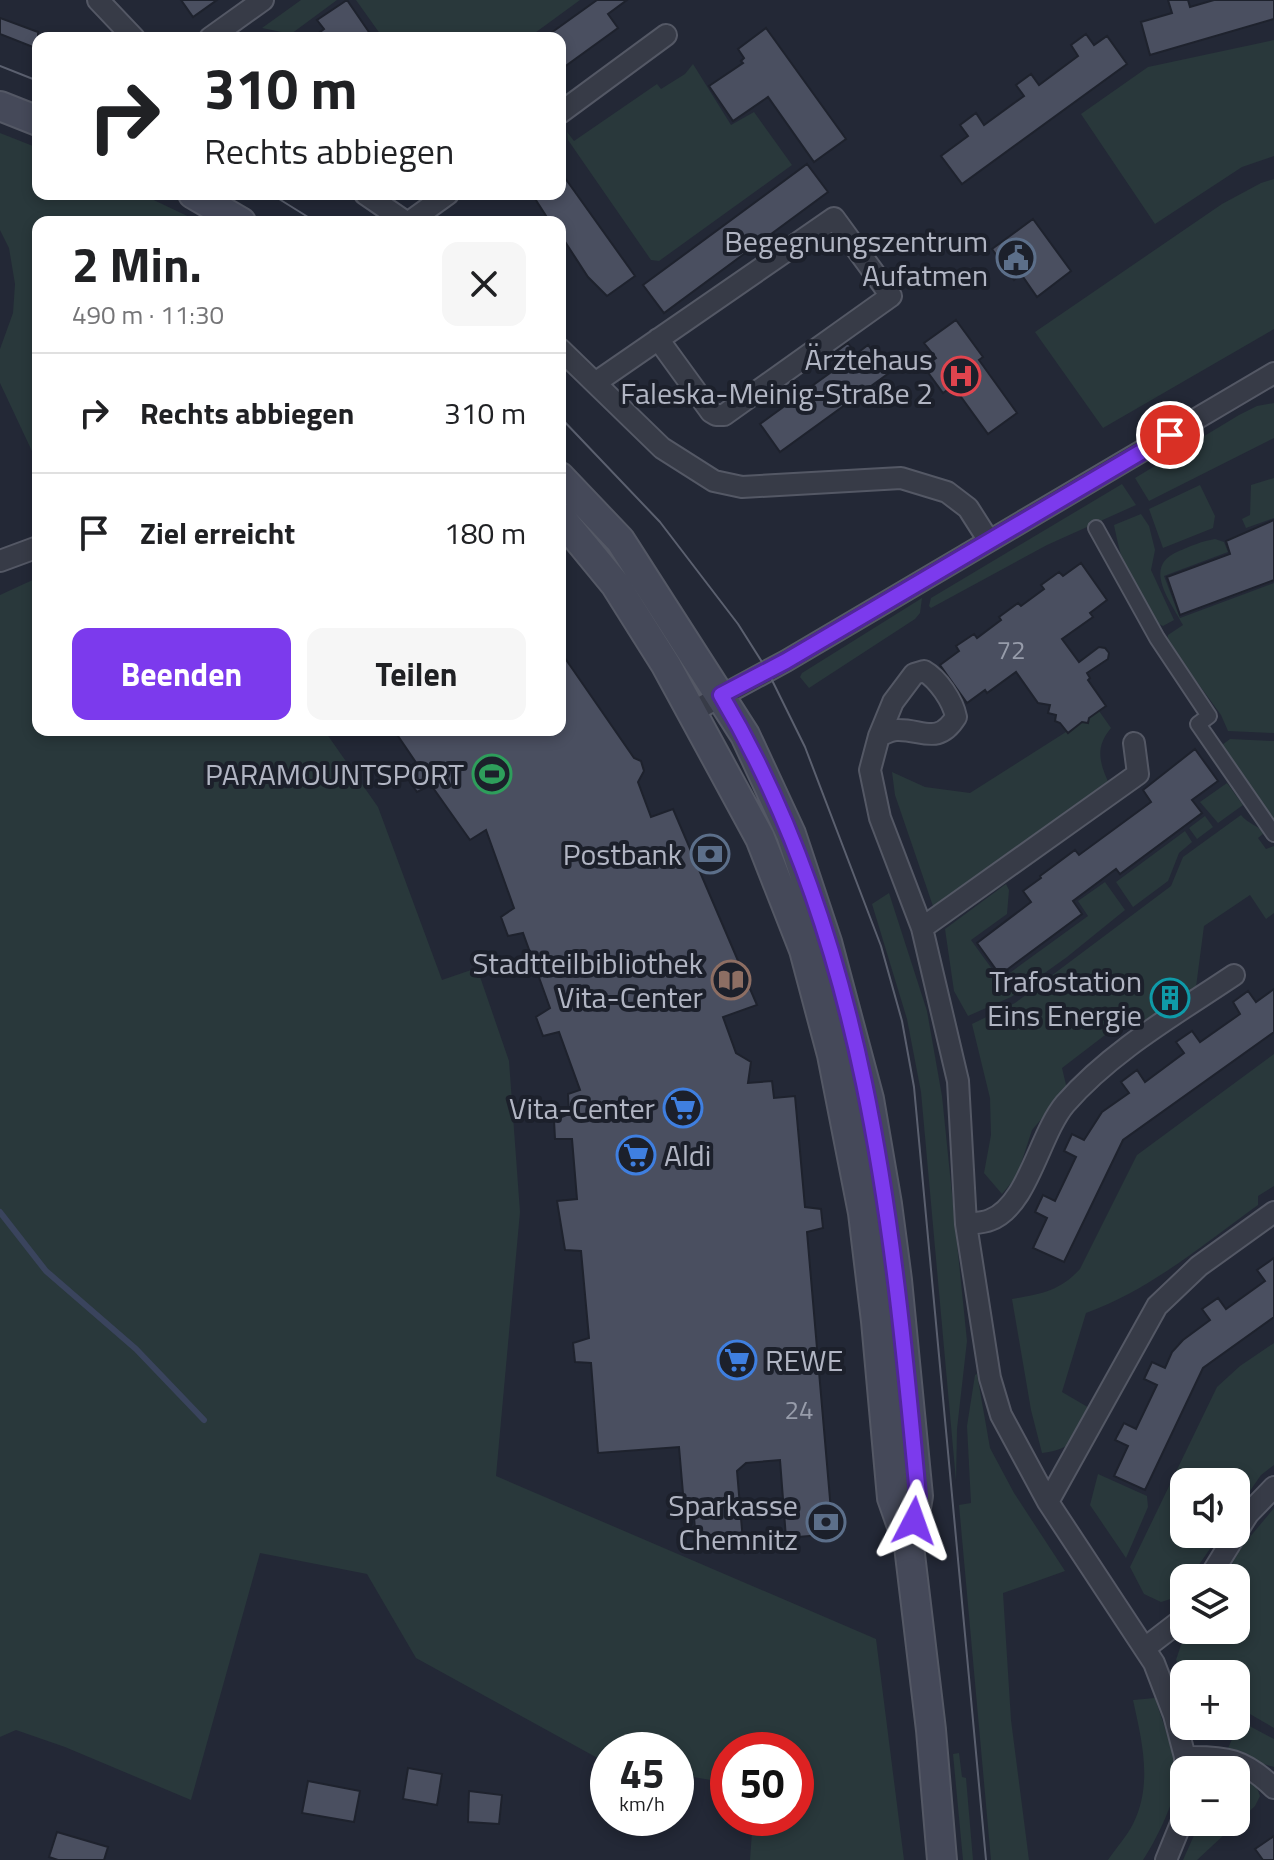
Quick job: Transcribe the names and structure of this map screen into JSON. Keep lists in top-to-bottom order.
{
  "places": {
    "public building": ["Begegnungszentrum Aufatmen"],
    "hospital": ["Ärztehaus Faleska-Meinig-Straße 2"],
    "sports": ["PARAMOUNTSPORT"],
    "bank": ["Postbank", "Sparkasse Chemnitz"],
    "library": ["Stadtteilbibliothek Vita-Center"],
    "building": ["Trafostation Eins Energie"],
    "supermarket": ["Vita-Center", "Aldi", "REWE"]
  },
  "house_numbers": ["72", "24"],
  "page": {
    "turn": ["310 m", "Rechts abbiegen"],
    "heading": ["2 Min.", "490 m · 11:30"],
    "list": [
      {
        "name": "Rechts abbiegen",
        "value": "310 m"
      },
      {
        "name": "Ziel erreicht",
        "value": "180 m"
      }
    ],
    "buttons": ["Beenden", "Teilen"],
    "map_buttons": ["+", "−"],
    "speed": "45 km/h",
    "limit": "50"
  }
}
